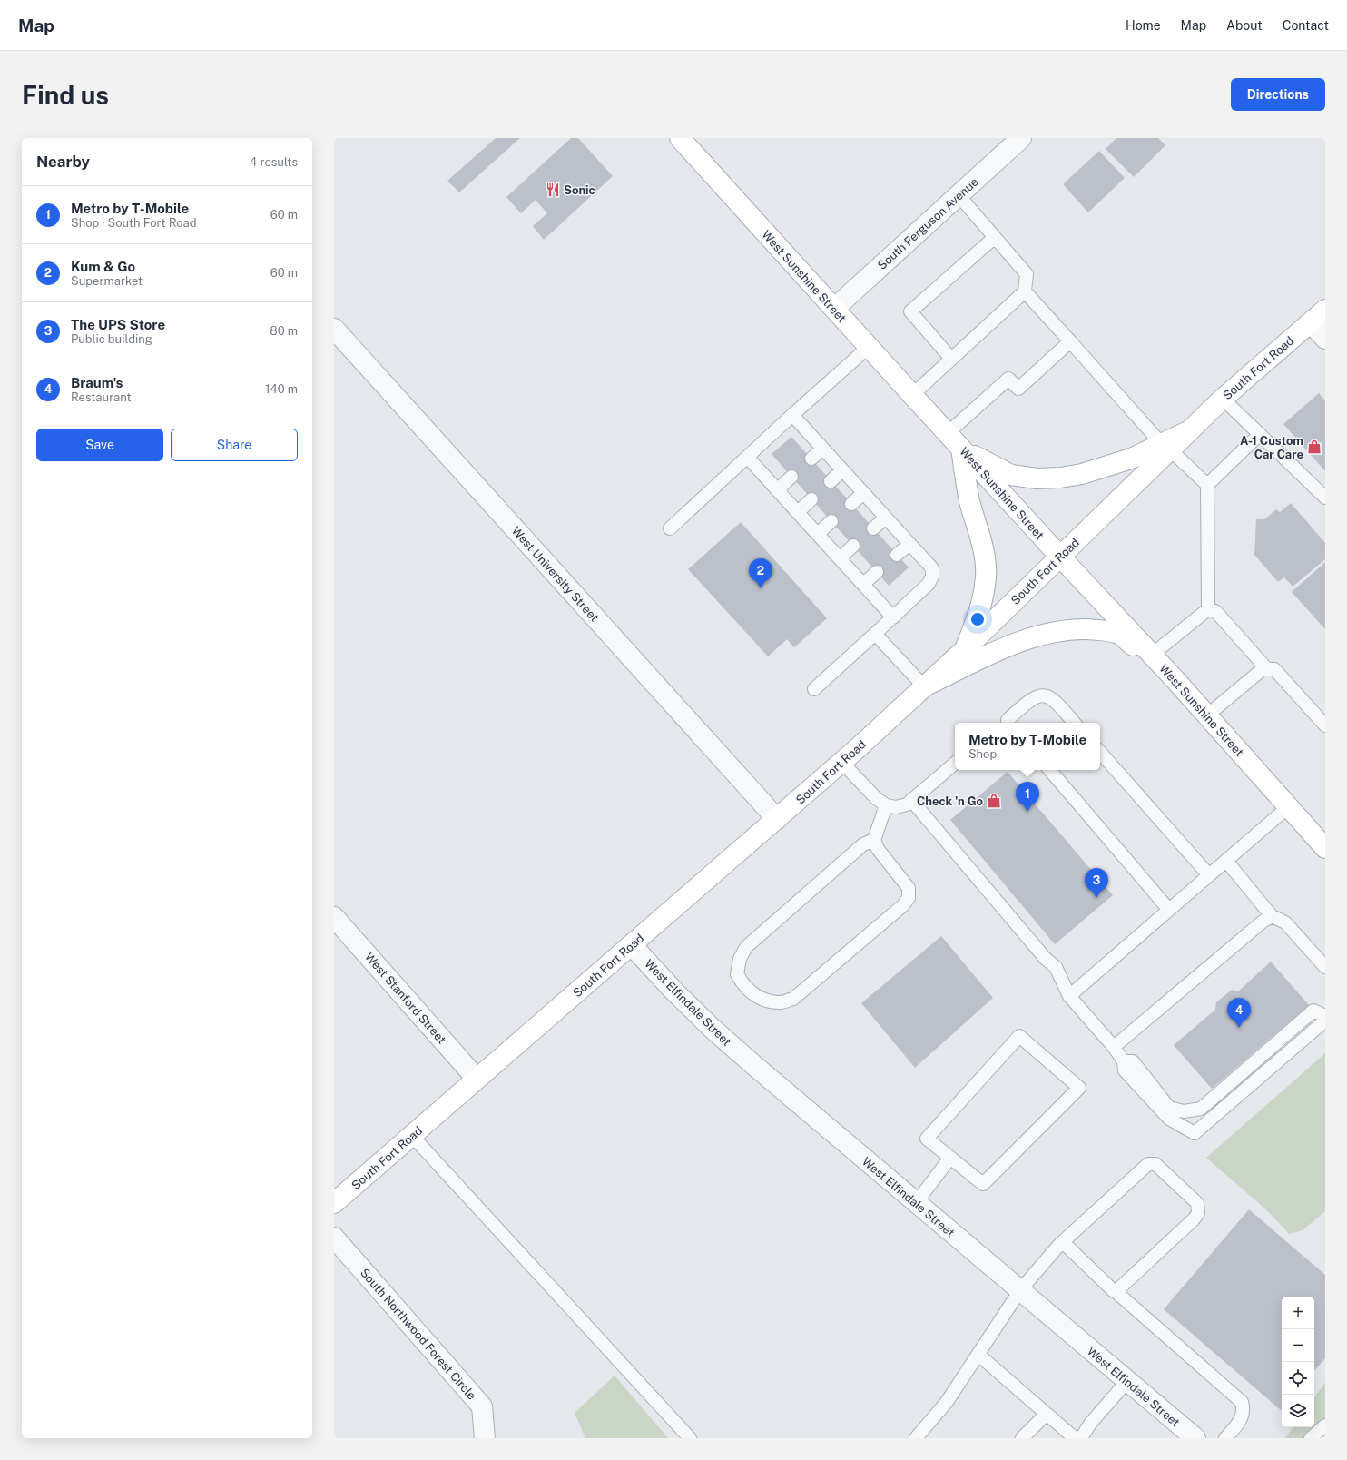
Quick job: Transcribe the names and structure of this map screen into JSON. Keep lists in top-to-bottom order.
{
  "streets": {
    "main road": ["West Sunshine Street", "South Fort Road"],
    "street": [
      "South Ferguson Avenue",
      "West University Street",
      "West Stanford Street",
      "West Elfindale Street",
      "South Northwood Forest Circle"
    ]
  },
  "crossings": [
    ["South Ferguson Avenue", "West Sunshine Street"],
    ["West Sunshine Street", "South Fort Road"],
    ["South Fort Road", "West University Street"],
    ["South Fort Road", "West Stanford Street"],
    ["South Fort Road", "West Elfindale Street"]
  ],
  "places": {
    "restaurant": ["Sonic"],
    "shop": ["A-1 Custom Car Care", "Check 'n Go"]
  },
  "page": {
    "header": "Map",
    "nav": [
      "Home",
      "Map",
      "About",
      "Contact"
    ],
    "buttons": [
      "Directions",
      ["Save", "Share"]
    ],
    "title": "Find us",
    "heading": ["Nearby", "4 results"],
    "list": [
      {
        "mark": "1",
        "name": "Metro by T-Mobile",
        "note": "Shop · South Fort Road",
        "value": "60 m"
      },
      {
        "mark": "2",
        "name": "Kum & Go",
        "note": "Supermarket",
        "value": "60 m"
      },
      {
        "mark": "3",
        "name": "The UPS Store",
        "note": "Public building",
        "value": "80 m"
      },
      {
        "mark": "4",
        "name": "Braum's",
        "note": "Restaurant",
        "value": "140 m"
      }
    ],
    "pins": [
      "2",
      "1",
      "3",
      "4"
    ],
    "popup": ["Metro by T-Mobile", "Shop"],
    "map_buttons": ["+", "−"]
  }
}
